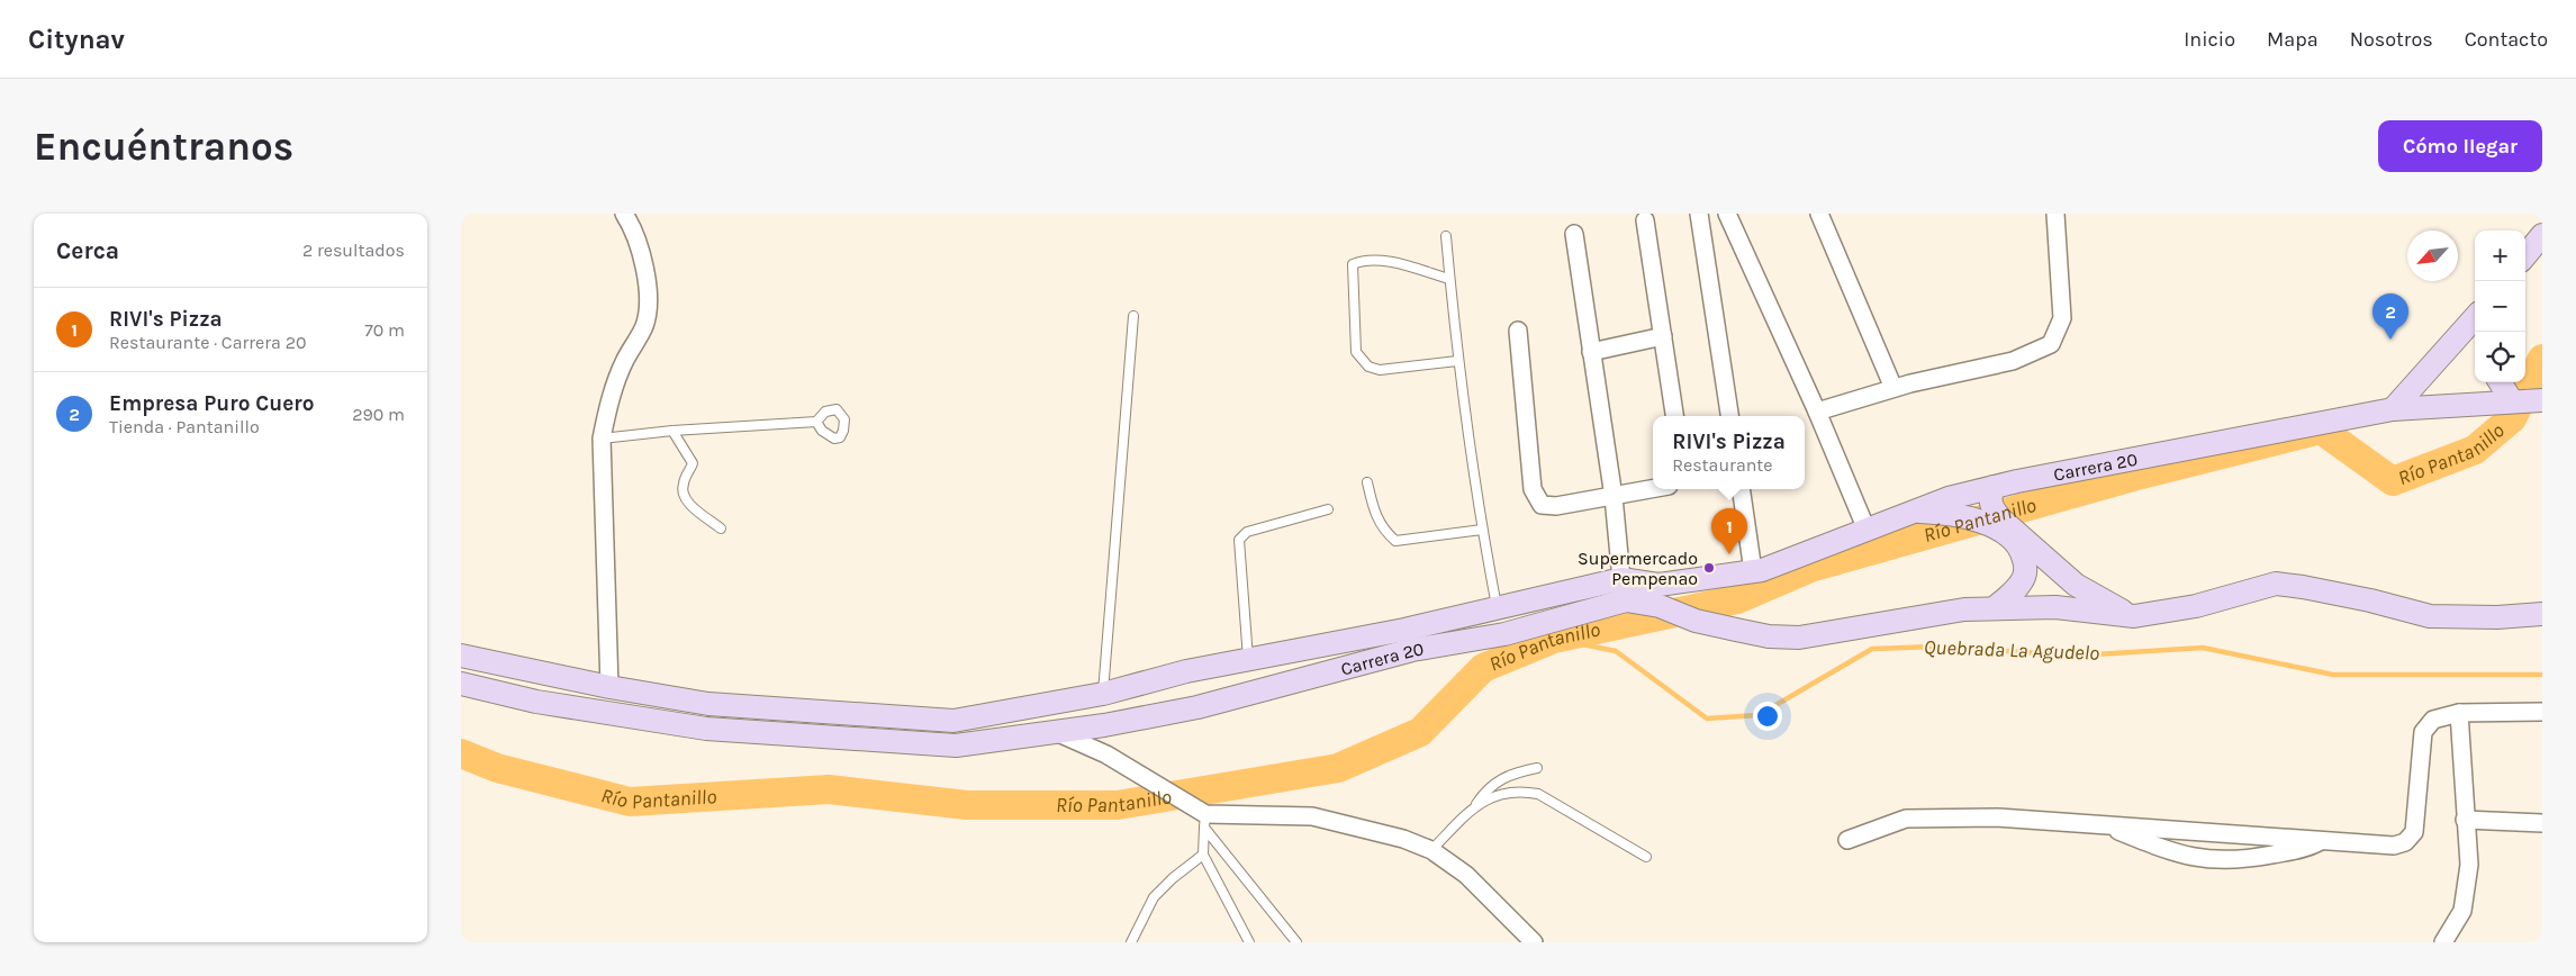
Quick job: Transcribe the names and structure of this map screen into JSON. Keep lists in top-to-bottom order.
{
  "streets": {
    "main road": ["Carrera 20"]
  },
  "water": ["Río Pantanillo", "Quebrada La Agudelo"],
  "places": ["Supermercado Pempenao"],
  "north": "bottom left",
  "page": {
    "header": "Citynav",
    "nav": [
      "Inicio",
      "Mapa",
      "Nosotros",
      "Contacto"
    ],
    "buttons": "Cómo llegar",
    "title": "Encuéntranos",
    "heading": ["Cerca", "2 resultados"],
    "map_buttons": ["+", "−"],
    "list": [
      {
        "mark": "1",
        "name": "RIVI's Pizza",
        "note": "Restaurante · Carrera 20",
        "value": "70 m"
      },
      {
        "mark": "2",
        "name": "Empresa Puro Cuero",
        "note": "Tienda · Pantanillo",
        "value": "290 m"
      }
    ],
    "pins": ["2", "1"],
    "popup": ["RIVI's Pizza", "Restaurante"]
  }
}
